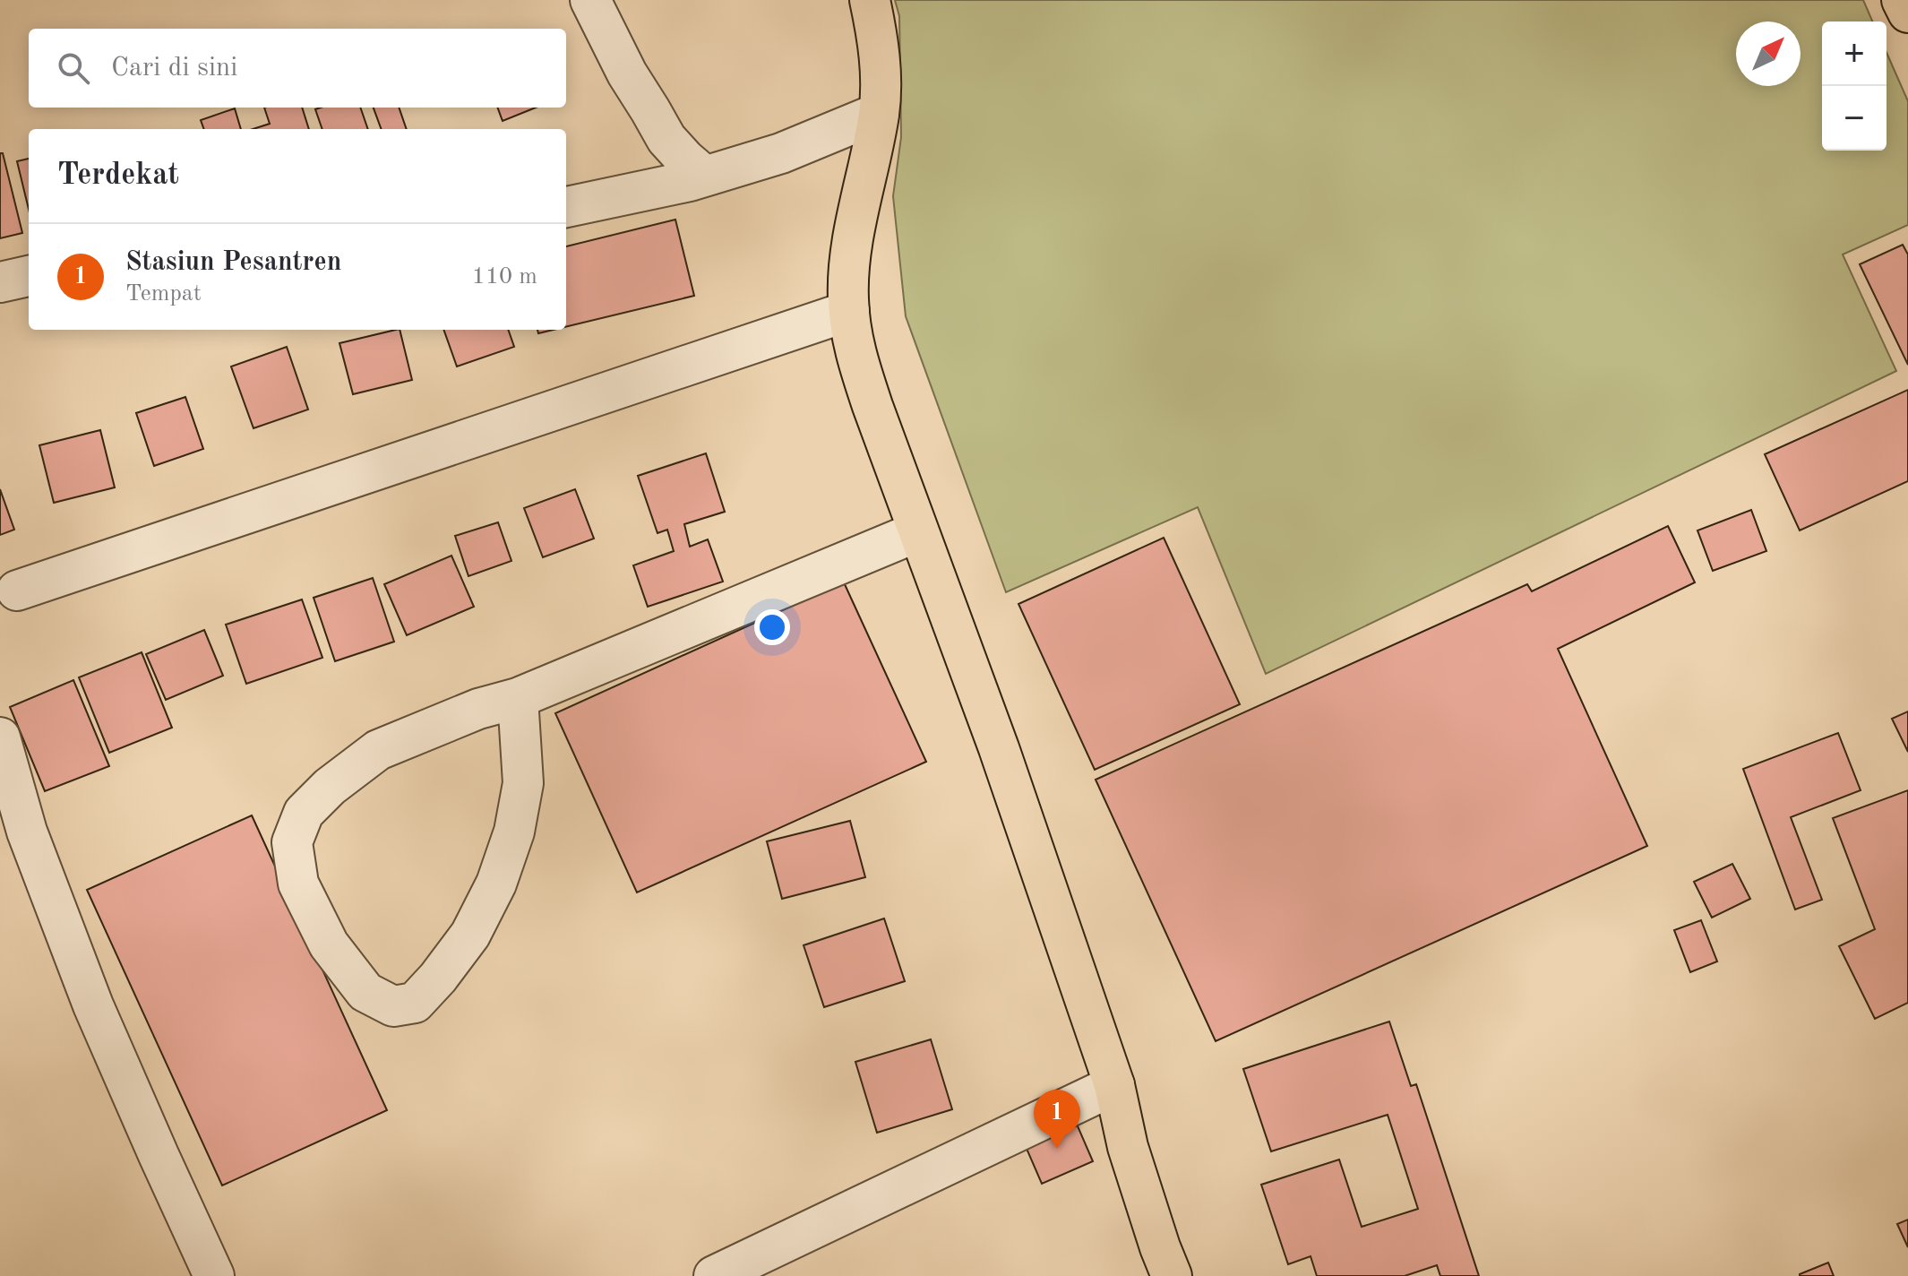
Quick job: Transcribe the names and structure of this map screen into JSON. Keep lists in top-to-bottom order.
{
  "north": "top right",
  "page": {
    "map_buttons": ["+", "−"],
    "search": "Cari di sini",
    "heading": "Terdekat",
    "list": [
      {
        "mark": "1",
        "name": "Stasiun Pesantren",
        "note": "Tempat",
        "value": "110 m"
      }
    ],
    "pins": "1"
  }
}
